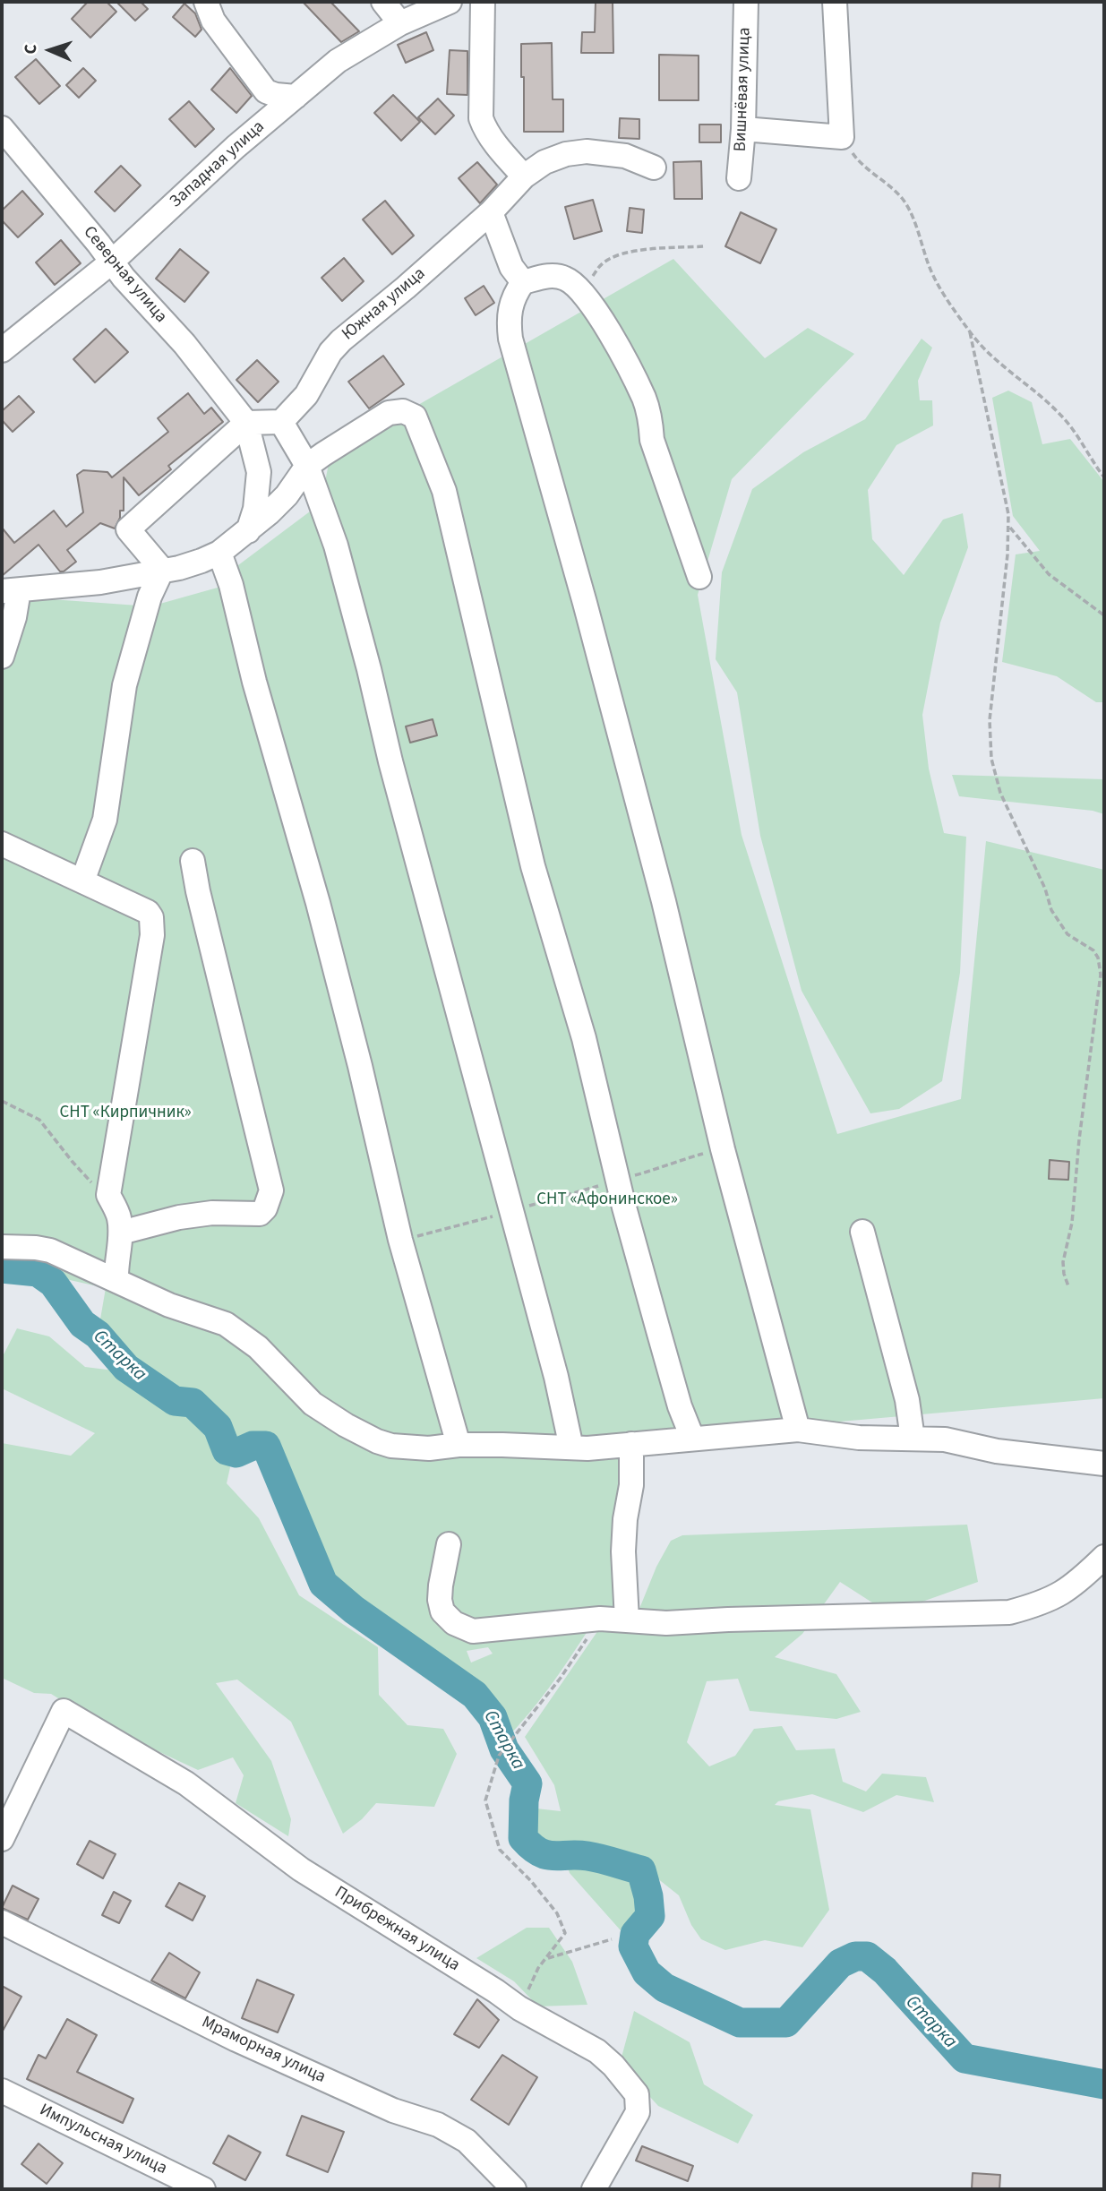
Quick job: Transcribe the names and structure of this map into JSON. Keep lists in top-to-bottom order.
{
  "streets": {
    "street": [
      "Вишнёвая улица",
      "Западная улица",
      "Северная улица",
      "Южная улица",
      "Прибрежная улица",
      "Мраморная улица",
      "Импульсная улица"
    ]
  },
  "crossings": [
    ["Западная улица", "Северная улица"]
  ],
  "water": ["Старка"],
  "parks": ["СНТ «Кирпичник»", "СНТ «Афонинское»"],
  "north": "left"
}
